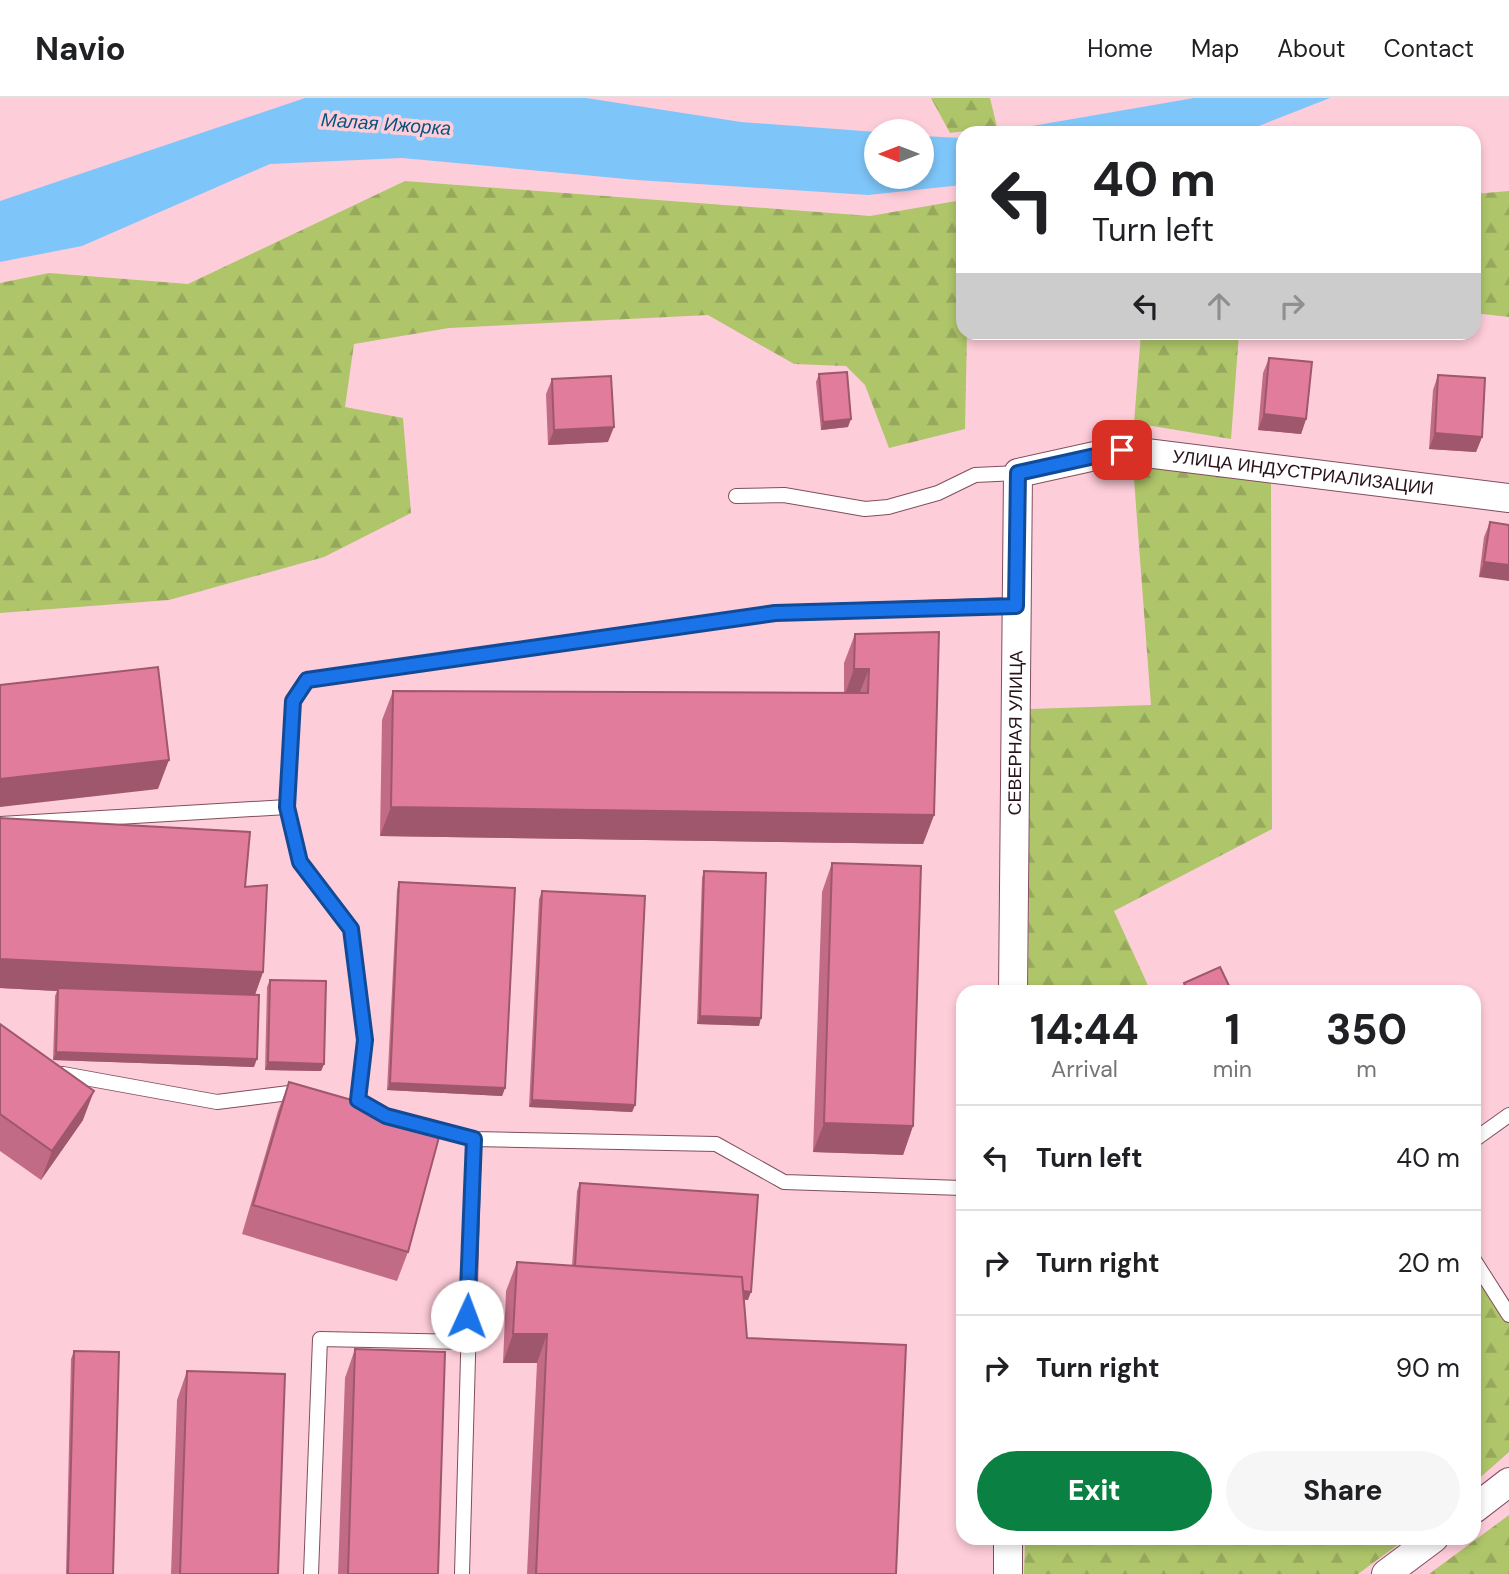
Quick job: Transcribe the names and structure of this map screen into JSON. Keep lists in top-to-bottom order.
{
  "streets": {
    "street": ["УЛИЦА ИНДУСТРИАЛИЗАЦИИ", "СЕВЕРНАЯ УЛИЦА"]
  },
  "crossings": [
    ["УЛИЦА ИНДУСТРИАЛИЗАЦИИ", "СЕВЕРНАЯ УЛИЦА"]
  ],
  "water": ["Малая Ижорка"],
  "north": "left",
  "page": {
    "header": "Navio",
    "nav": [
      "Home",
      "Map",
      "About",
      "Contact"
    ],
    "turn": ["40 m", "Turn left"],
    "eta": [
      "14:44",
      "Arrival",
      "1",
      "min",
      "350",
      "m"
    ],
    "list": [
      {
        "name": "Turn left",
        "value": "40 m"
      },
      {
        "name": "Turn right",
        "value": "20 m"
      },
      {
        "name": "Turn right",
        "value": "90 m"
      }
    ],
    "buttons": ["Exit", "Share"]
  }
}
